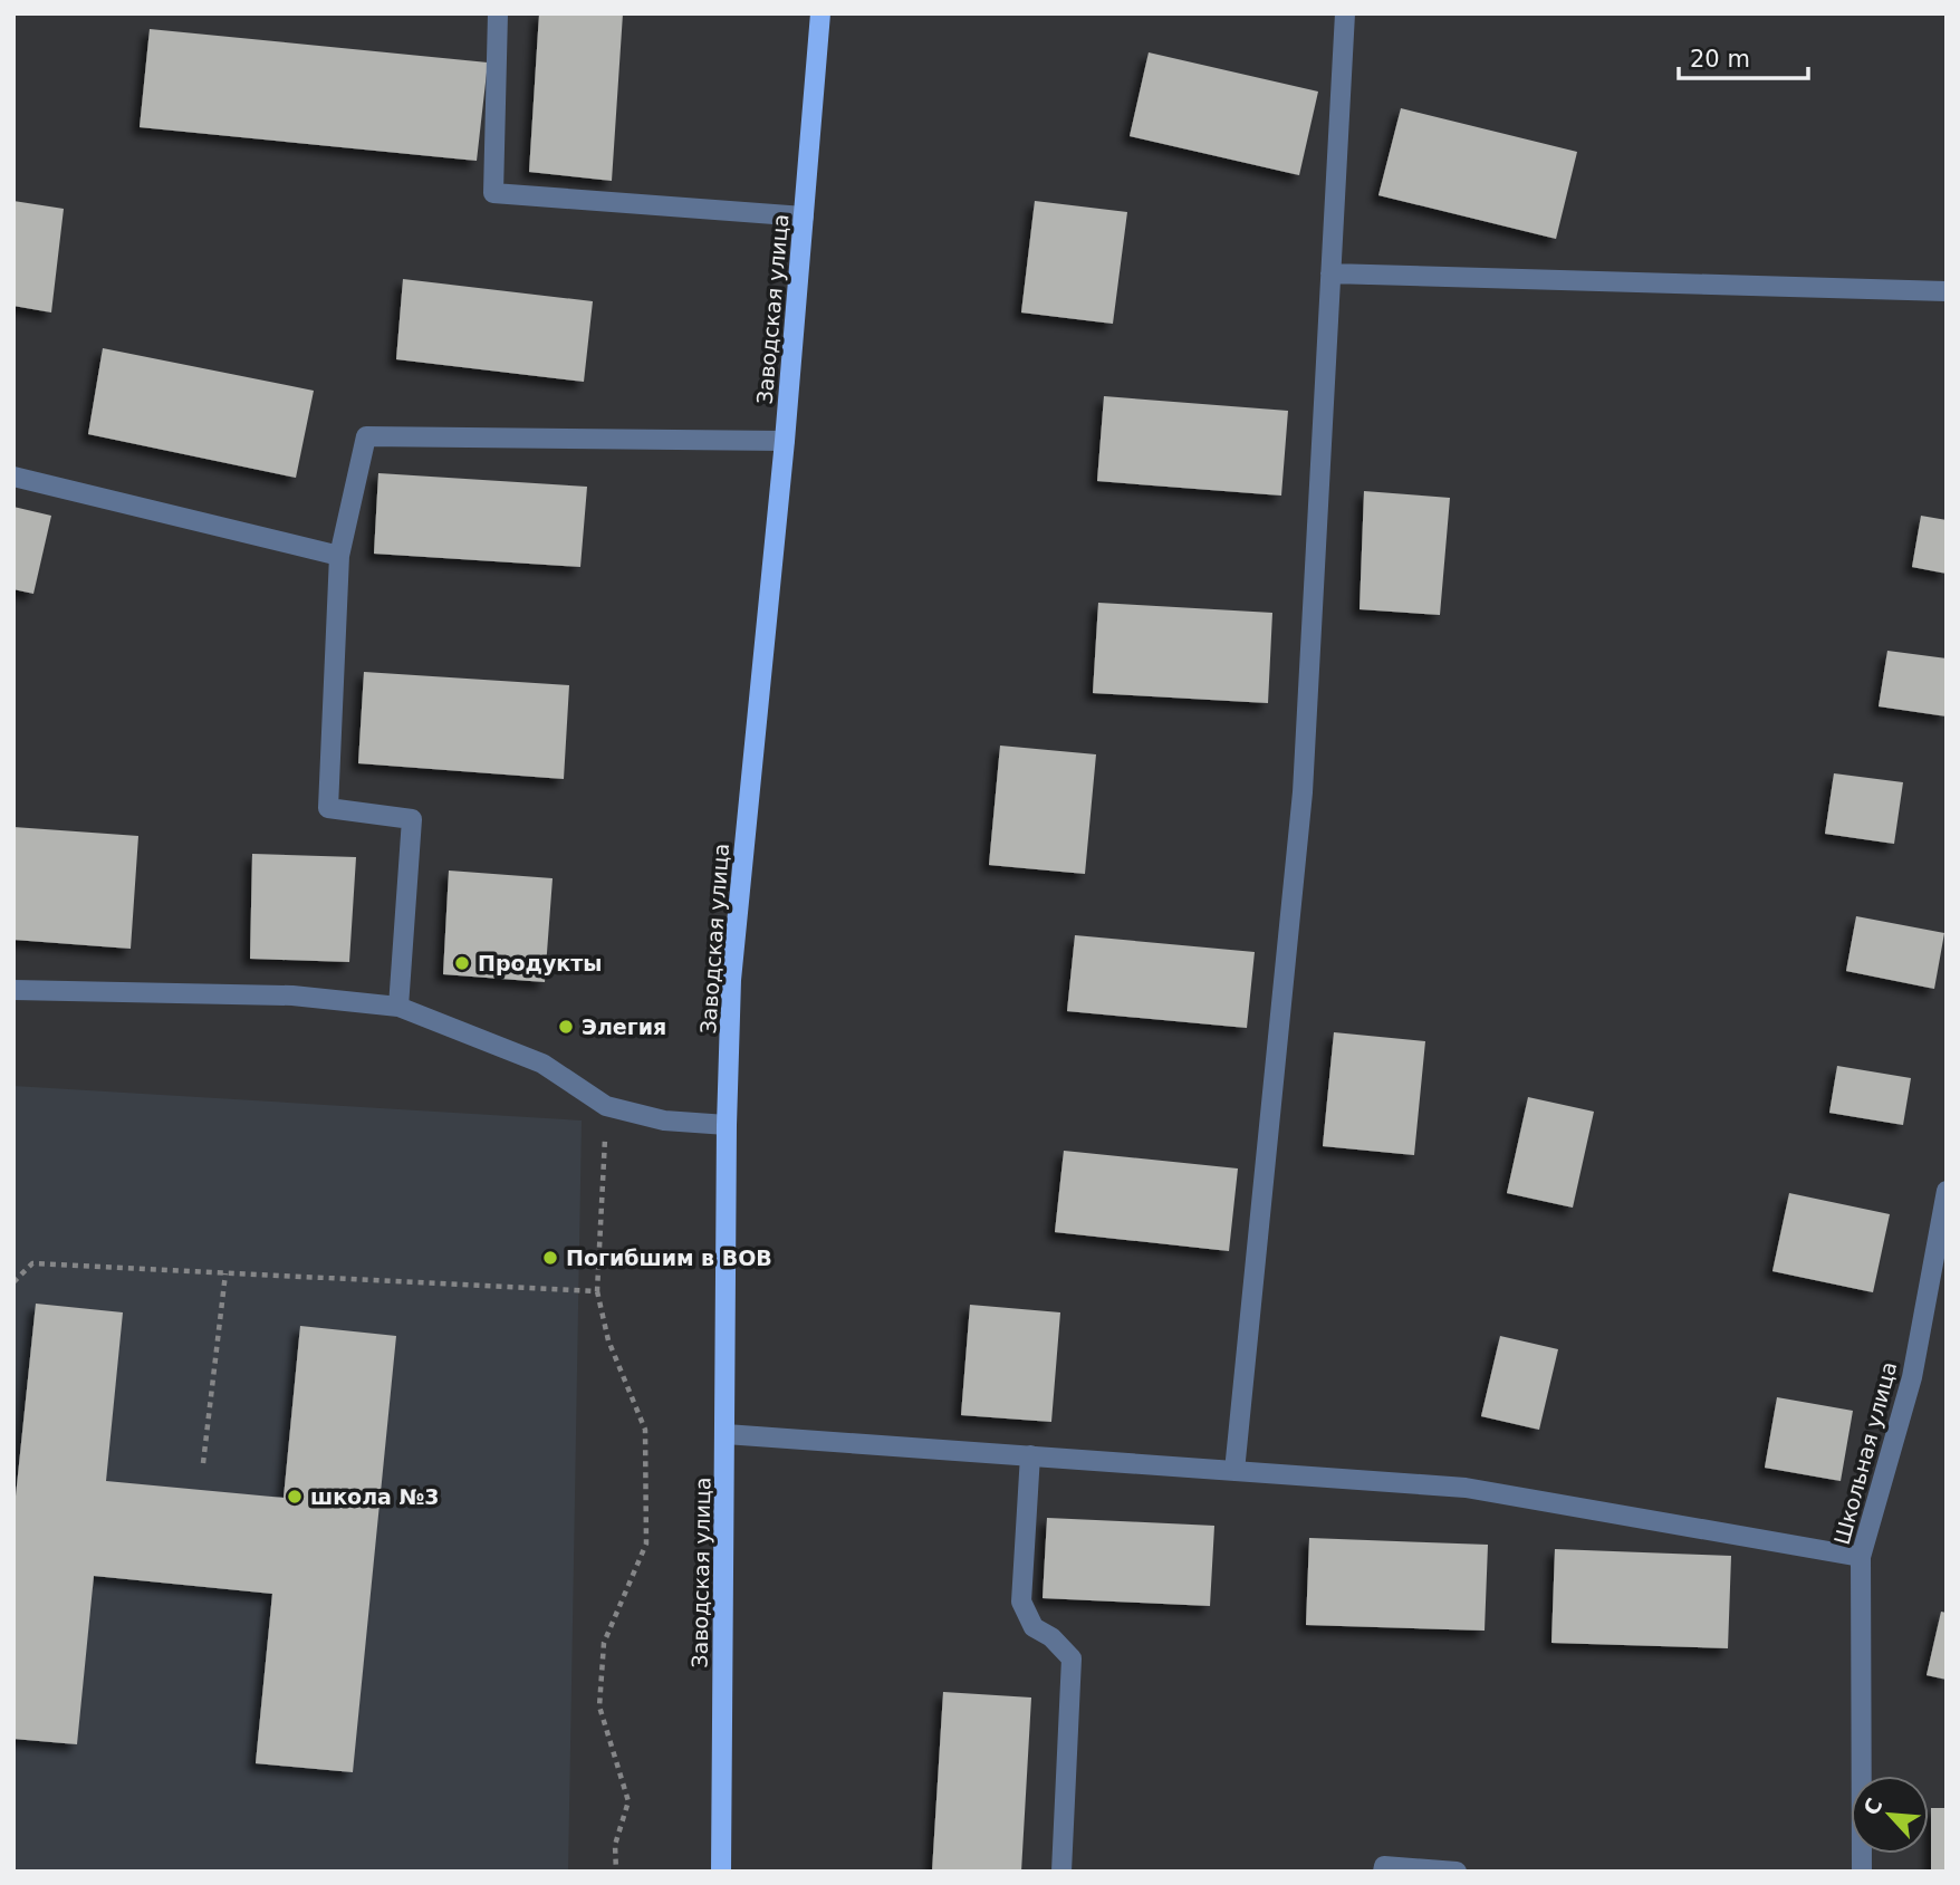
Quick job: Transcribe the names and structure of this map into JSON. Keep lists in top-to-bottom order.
{
  "streets": {
    "main road": ["Заводская улица"],
    "street": ["Школьная улица"]
  },
  "places": [
    "Продукты",
    "Элегия",
    "Погибшим в ВОВ",
    "школа №3"
  ],
  "scale_bar": "20 m",
  "north": "top left"
}
